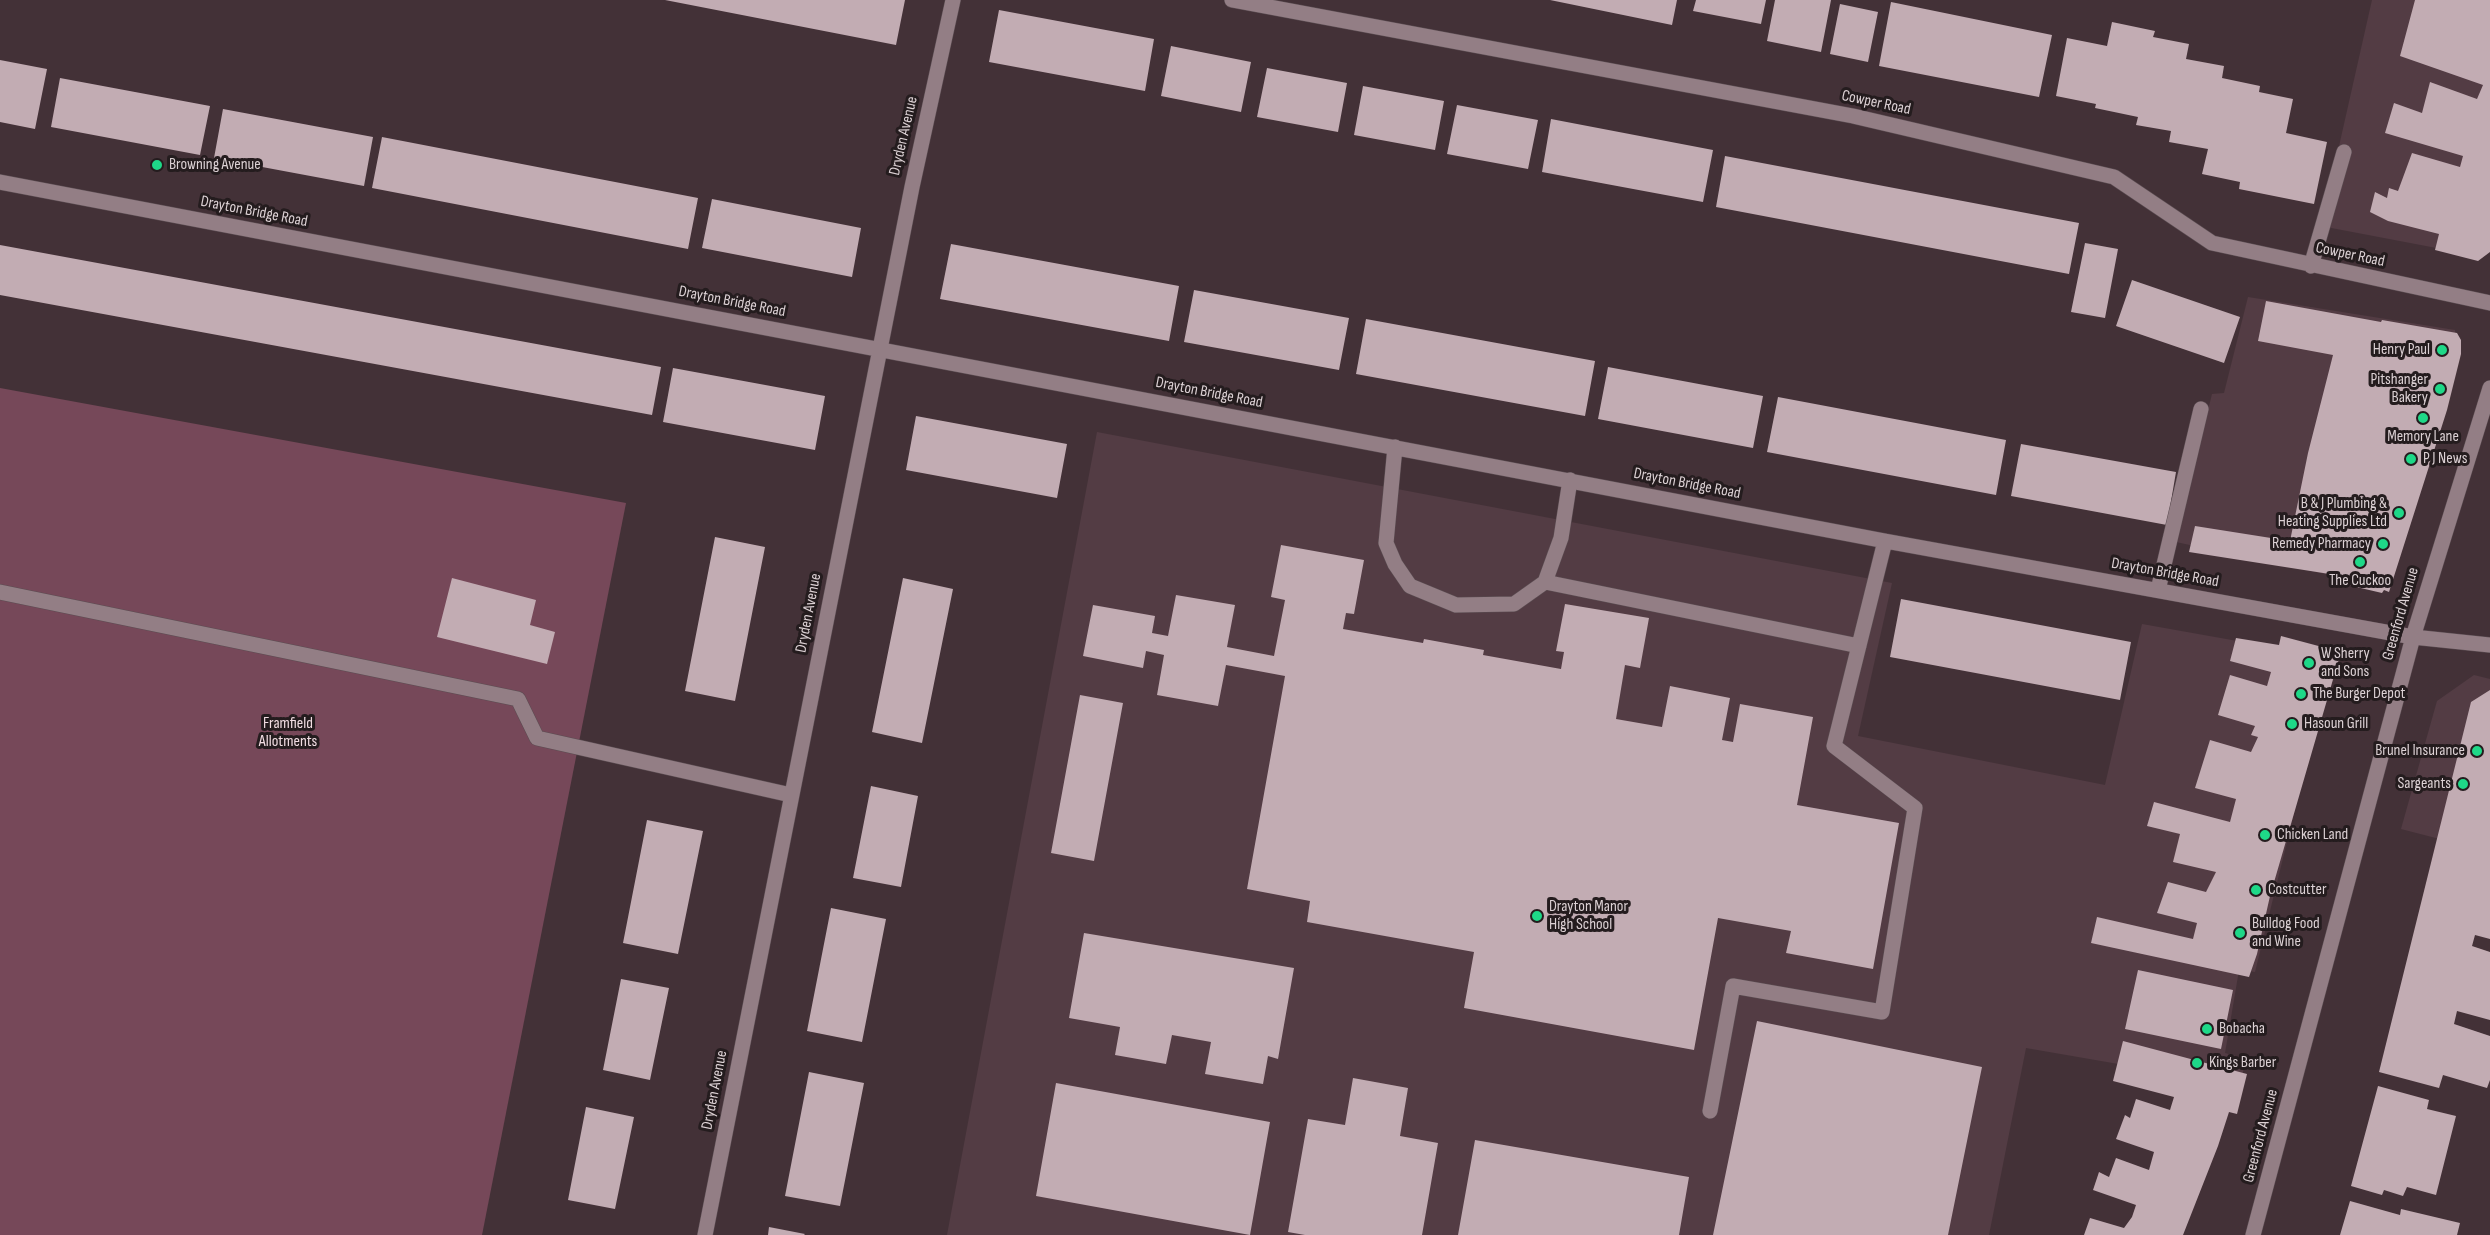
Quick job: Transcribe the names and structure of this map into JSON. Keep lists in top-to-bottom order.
{
  "streets": {
    "street": [
      "Cowper Road",
      "Dryden Avenue",
      "Drayton Bridge Road",
      "Greenford Avenue"
    ]
  },
  "crossings": [
    ["Dryden Avenue", "Drayton Bridge Road"],
    ["Drayton Bridge Road", "Greenford Avenue"]
  ],
  "parks": ["Framfield Allotments"],
  "places": [
    "Browning Avenue",
    "Henry Paul",
    "Pitshanger Bakery",
    "Memory Lane",
    "P J News",
    "B & J Plumbing & Heating Supplies Ltd",
    "Remedy Pharmacy",
    "The Cuckoo",
    "W Sherry and Sons",
    "The Burger Depot",
    "Hasoun Grill",
    "Brunel Insurance",
    "Sargeants",
    "Chicken Land",
    "Costcutter",
    "Drayton Manor High School",
    "Bulldog Food and Wine",
    "Bobacha",
    "Kings Barber"
  ]
}
